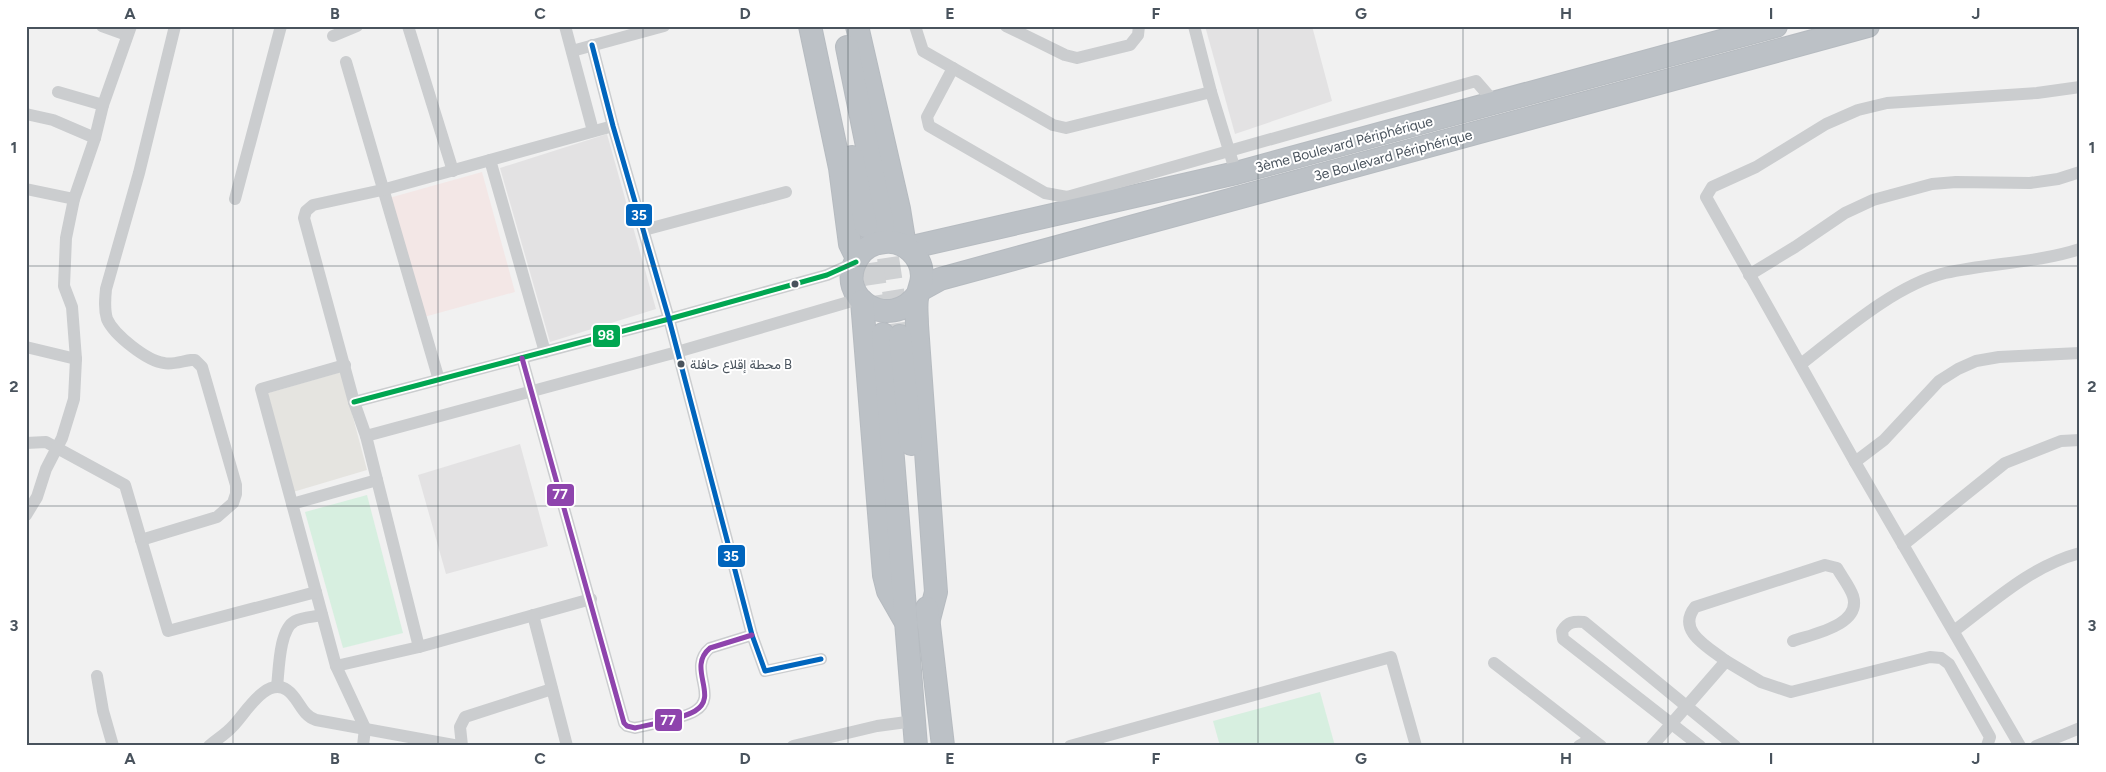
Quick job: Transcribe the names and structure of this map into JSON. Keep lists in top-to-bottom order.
{
  "streets": {
    "highway": ["3ème Boulevard Périphérique", "3e Boulevard Périphérique"]
  },
  "crossings": [
    ["3ème Boulevard Périphérique", "3e Boulevard Périphérique"]
  ],
  "places": ["محطة إقلاع حافلة B"],
  "lines": ["transit line 35", "transit line 98", "transit line 77"],
  "grid": {
    "columns": [
      "A",
      "B",
      "C",
      "D",
      "E",
      "F",
      "G",
      "H",
      "I",
      "J"
    ],
    "rows": ["1", "2", "3"]
  }
}
